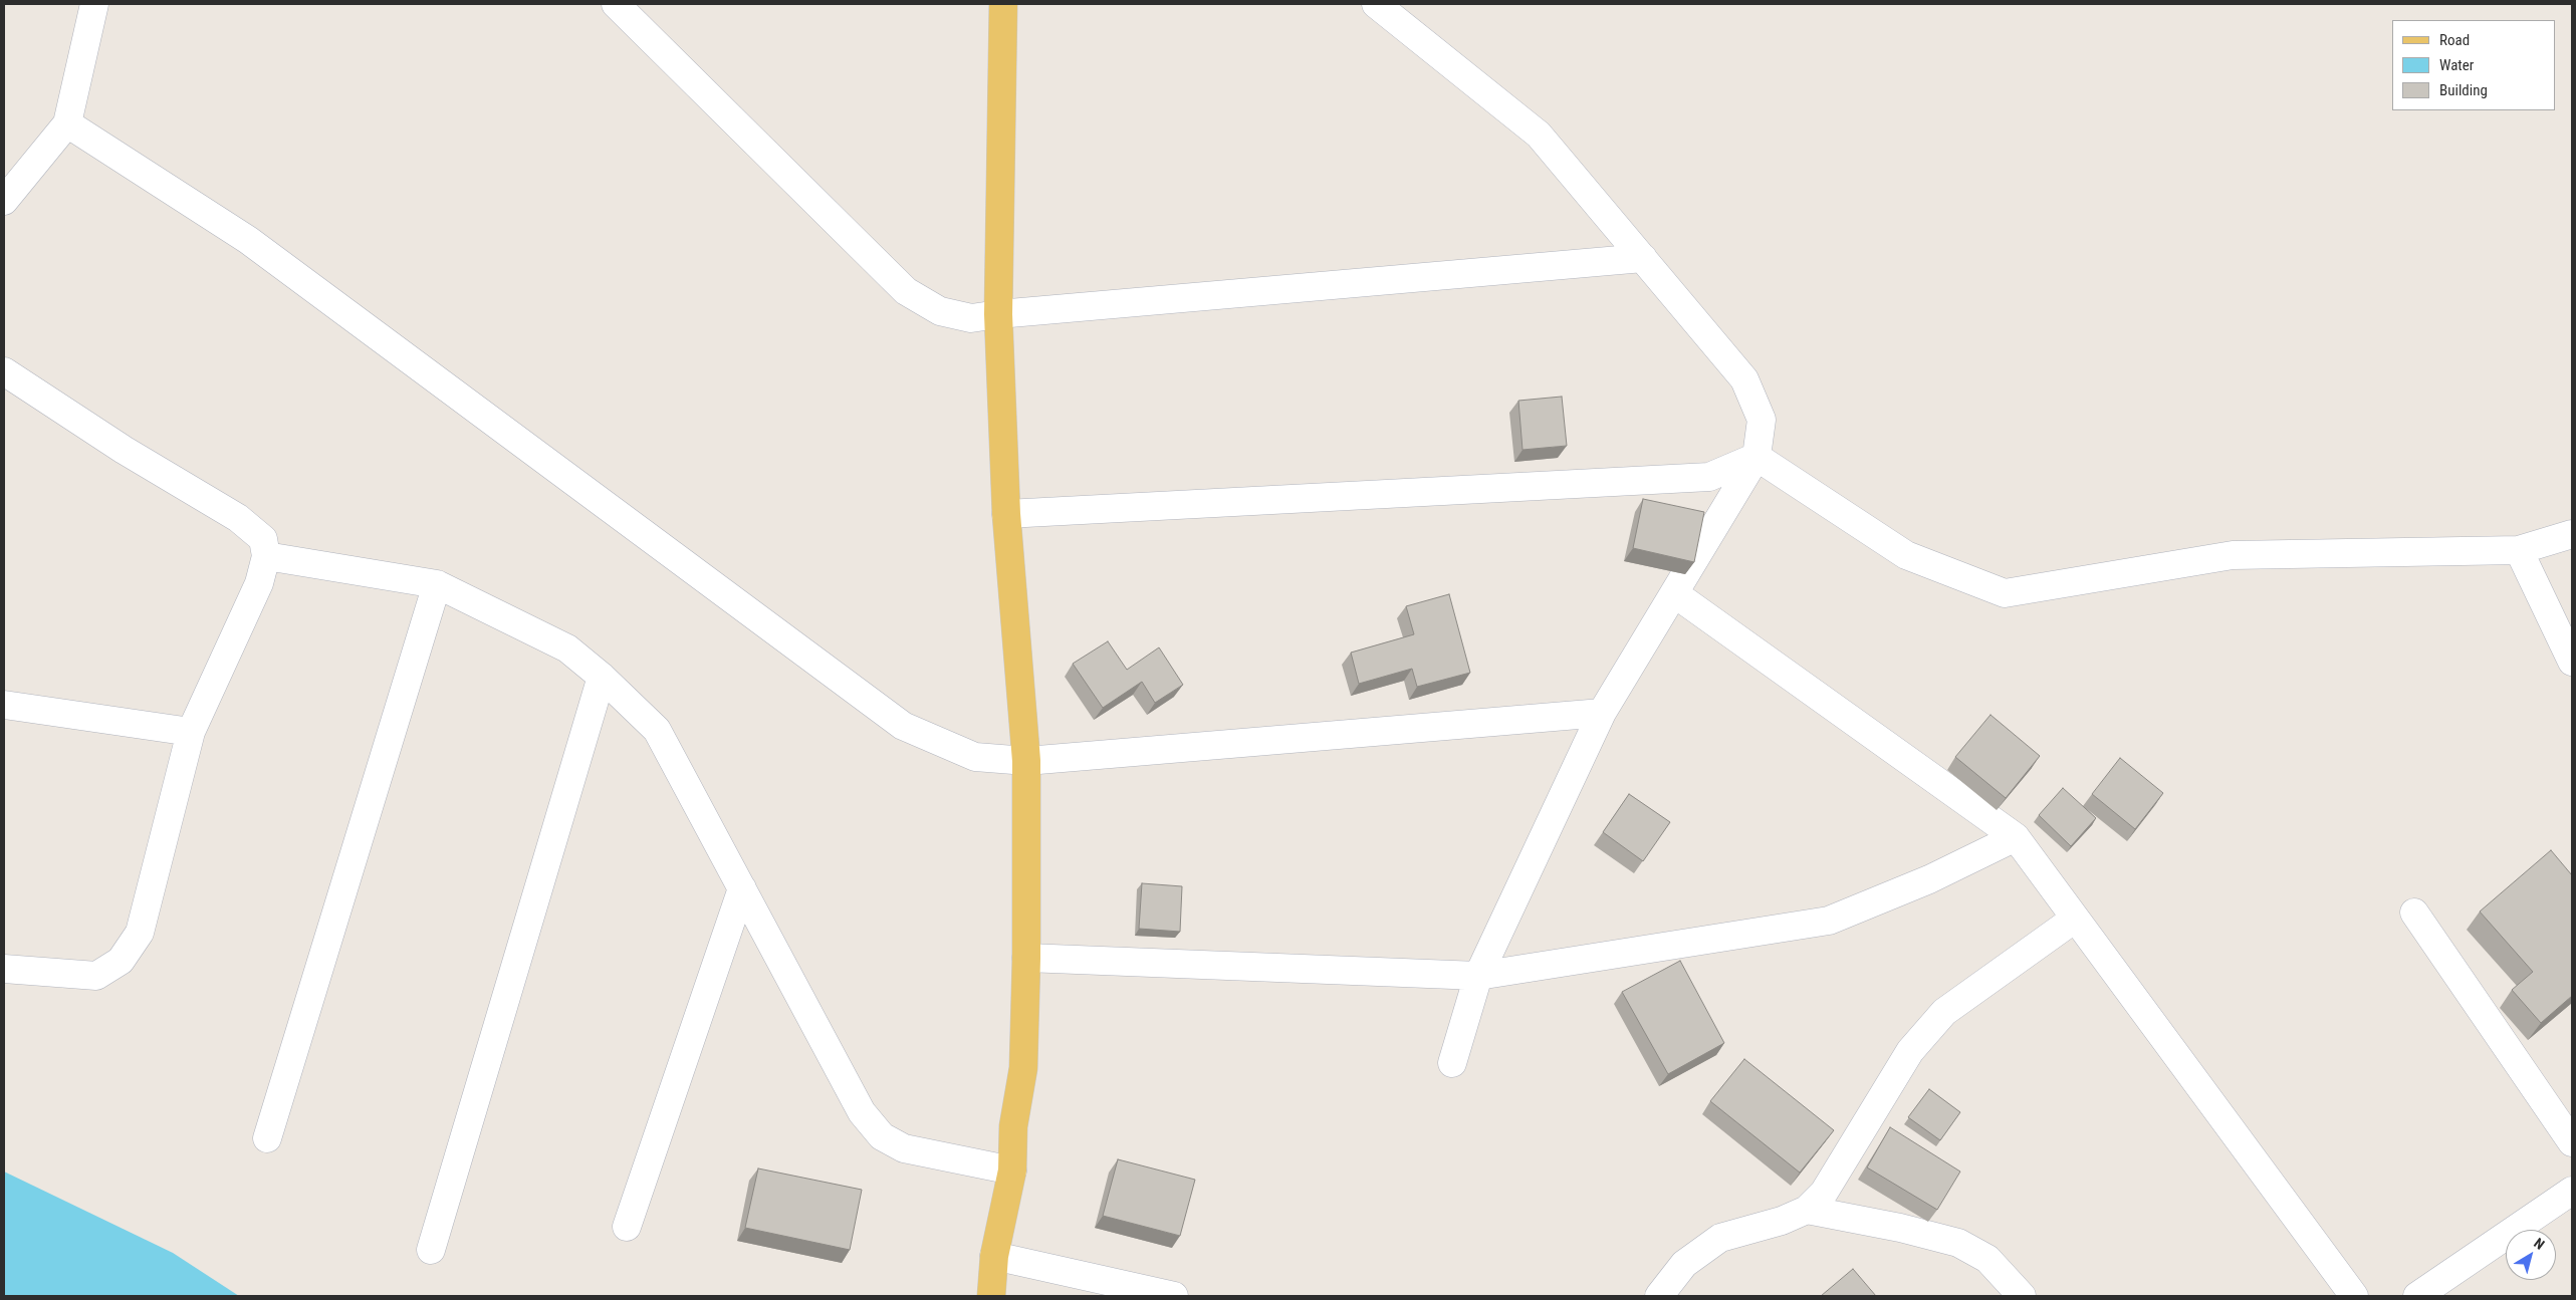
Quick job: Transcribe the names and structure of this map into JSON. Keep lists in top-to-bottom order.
{
  "legend": ["Road", "Water", "Building"],
  "north": "top right"
}
